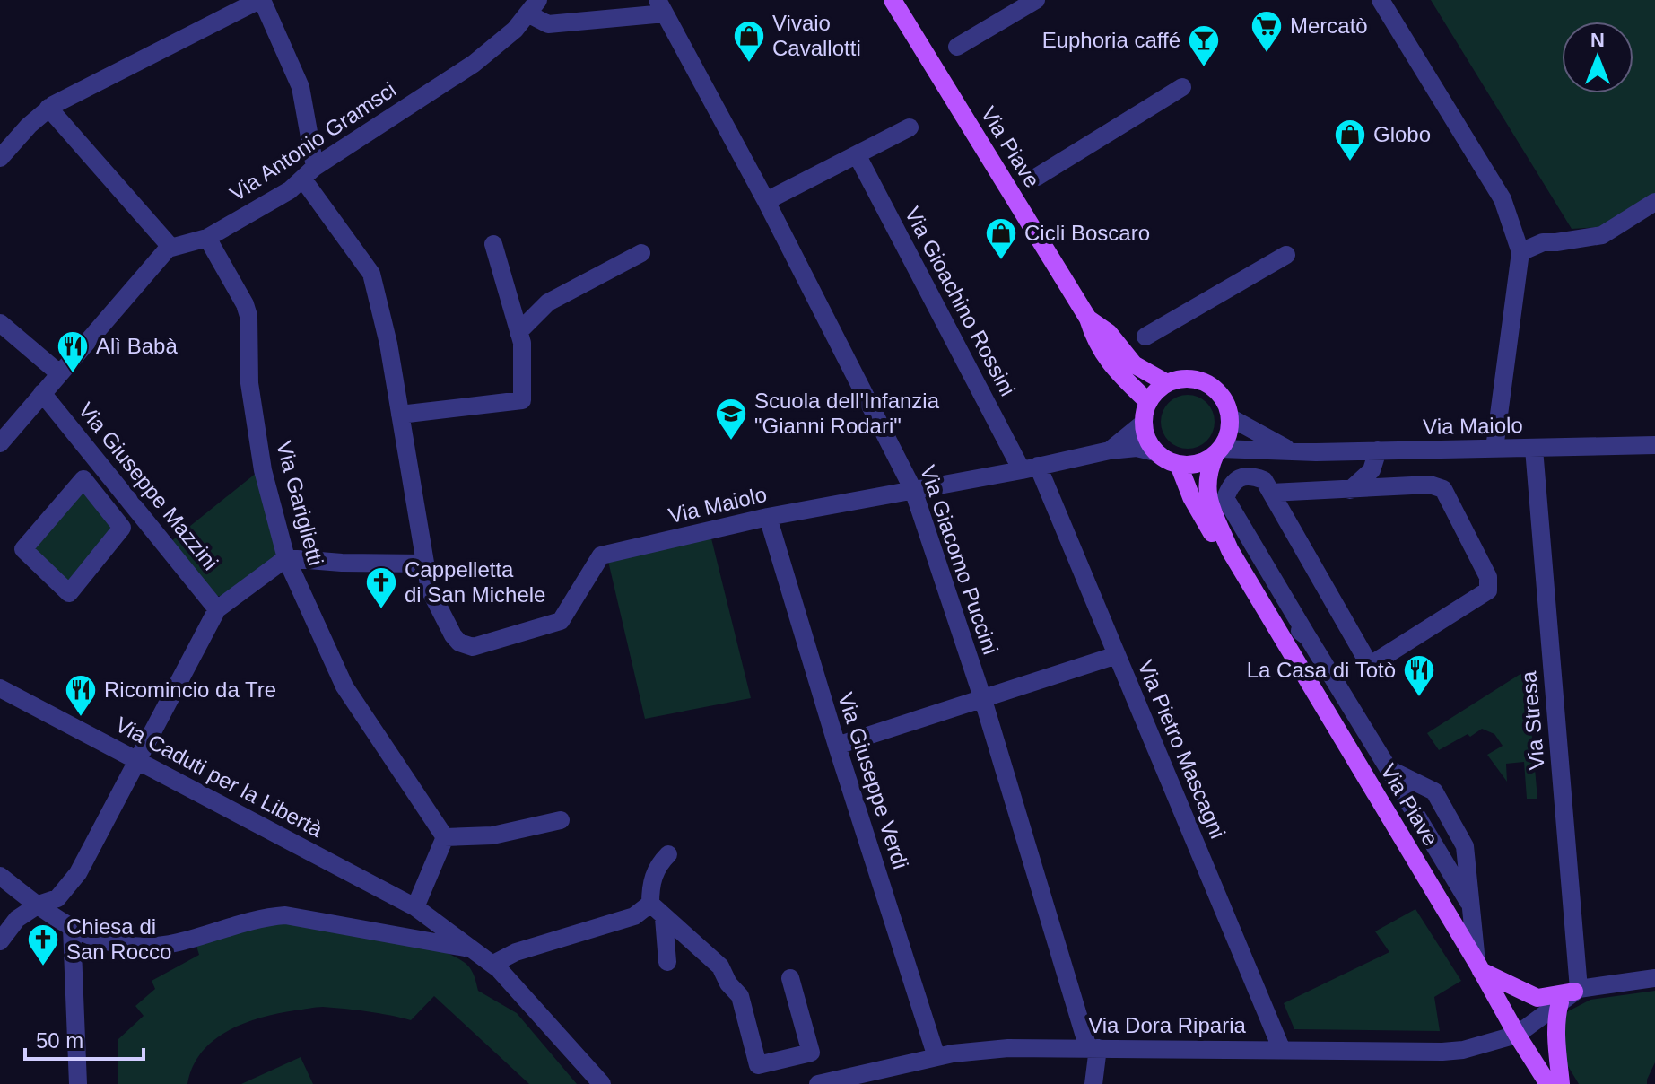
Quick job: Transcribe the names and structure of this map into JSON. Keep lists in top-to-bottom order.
{
  "streets": {
    "main road": ["Via Piave"],
    "street": [
      "Via Antonio Gramsci",
      "Via Gioachino Rossini",
      "Via Maiolo",
      "Via Giuseppe Mazzini",
      "Via Gariglietti",
      "Via Giacomo Puccini",
      "Via Stresa",
      "Via Pietro Mascagni",
      "Via Caduti per la Libertà",
      "Via Giuseppe Verdi",
      "Via Dora Riparia"
    ]
  },
  "crossings": [
    ["Via Antonio Gramsci", "Via Maiolo"],
    ["Via Antonio Gramsci", "Via Gariglietti"],
    ["Via Piave", "Via Maiolo"],
    ["Via Piave", "Via Dora Riparia"],
    ["Via Gioachino Rossini", "Via Maiolo"],
    ["Via Gioachino Rossini", "Via Pietro Mascagni"],
    ["Via Maiolo", "Via Giacomo Puccini"],
    ["Via Maiolo", "Via Stresa"],
    ["Via Maiolo", "Via Pietro Mascagni"],
    ["Via Maiolo", "Via Giuseppe Verdi"],
    ["Via Giacomo Puccini", "Via Dora Riparia"],
    ["Via Pietro Mascagni", "Via Dora Riparia"],
    ["Via Giuseppe Verdi", "Via Dora Riparia"]
  ],
  "places": {
    "supermarket": ["Mercatò"],
    "shop": ["Vivaio Cavallotti", "Globo", "Cicli Boscaro"],
    "bar": ["Euphoria caffé"],
    "restaurant": ["Alì Babà", "La Casa di Totò", "Ricomincio da Tre"],
    "school or university": ["Scuola dell'Infanzia \"Gianni Rodari\""],
    "church": ["Cappelletta di San Michele", "Chiesa di San Rocco"]
  },
  "scale_bar": "50 m",
  "north": "top"
}
